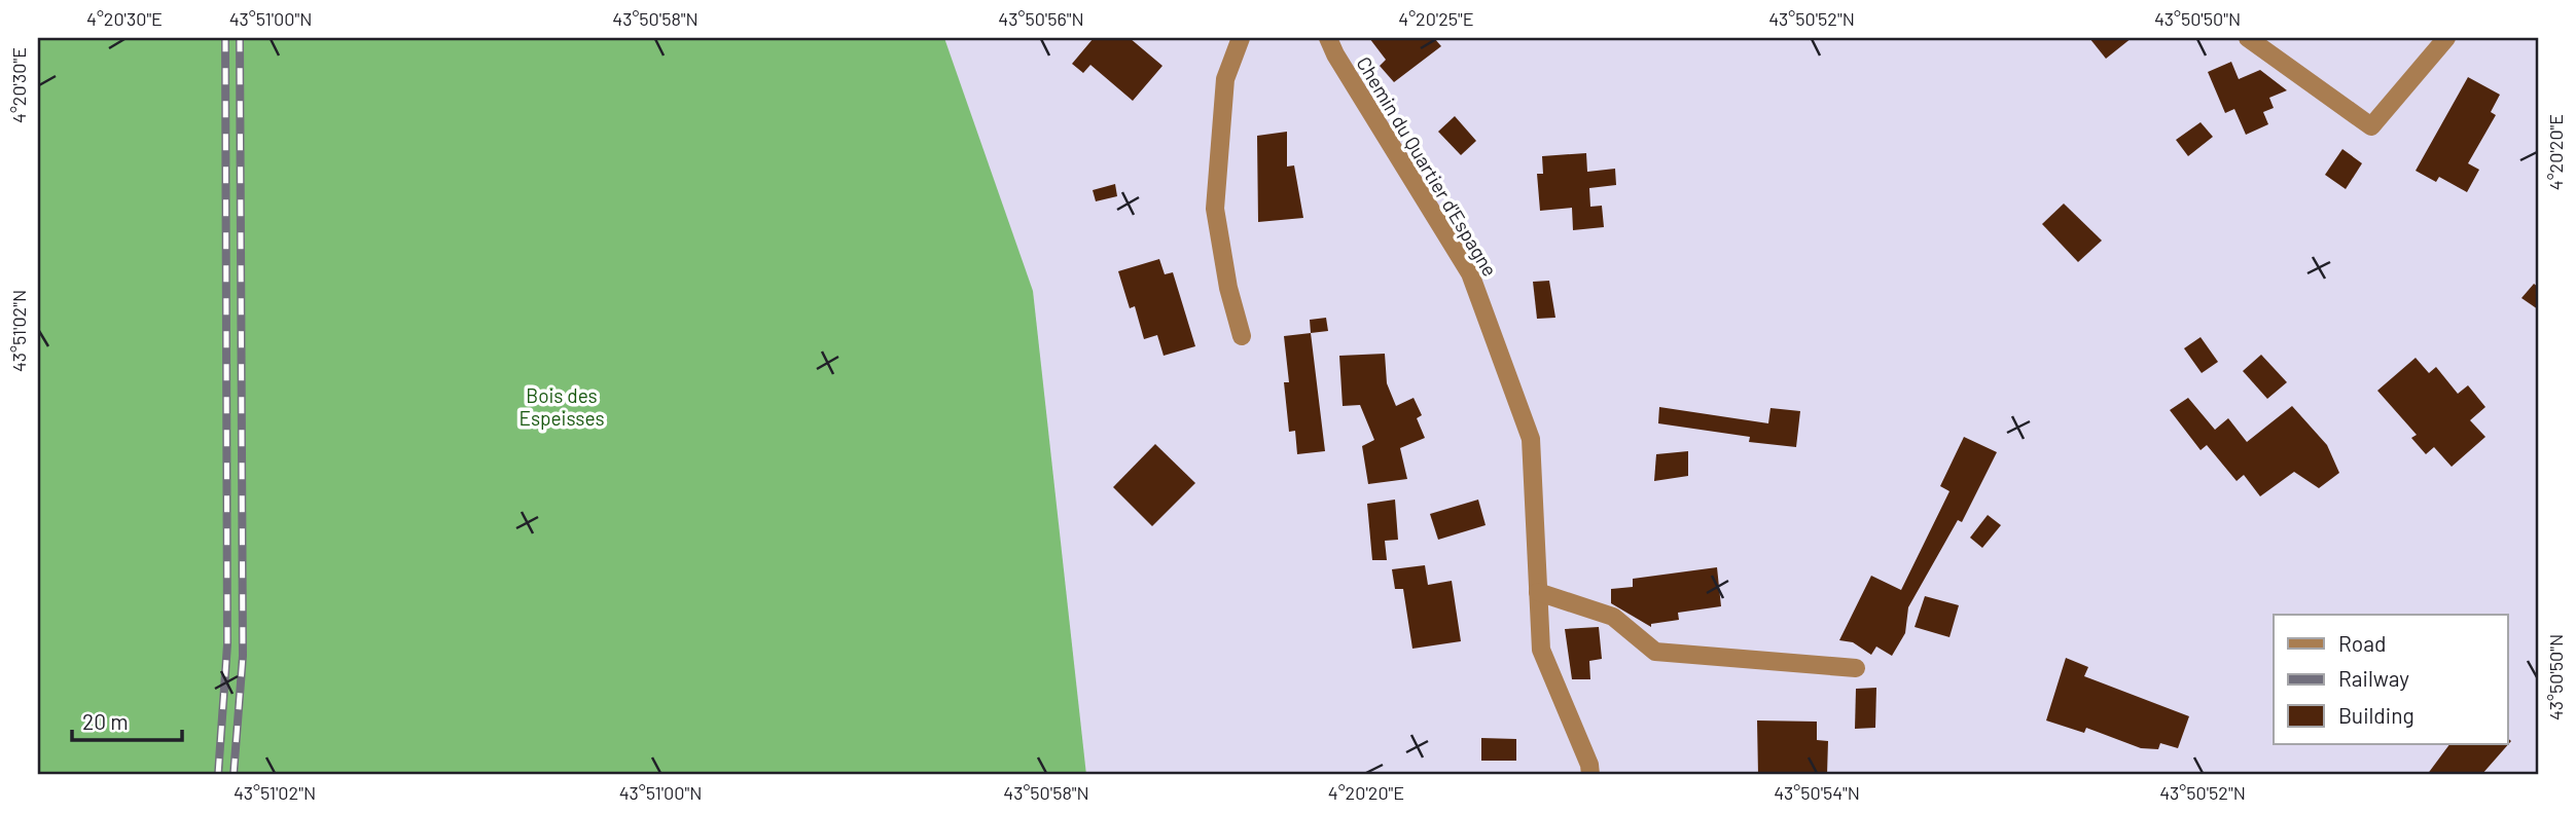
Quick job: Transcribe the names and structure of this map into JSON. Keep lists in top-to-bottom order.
{
  "streets": {
    "street": ["Chemin du Quartier d'Espagne"]
  },
  "parks": ["Bois des Espeisses"],
  "legend": ["Road", "Railway", "Building"],
  "scale_bar": "20 m",
  "coordinates": [
    "4°20'30\"E",
    "43°51'00\"N",
    "43°50'58\"N",
    "43°50'56\"N",
    "4°20'25\"E",
    "43°50'52\"N",
    "43°50'50\"N",
    "4°20'20\"E",
    "43°51'02\"N",
    "43°50'54\"N"
  ]
}
